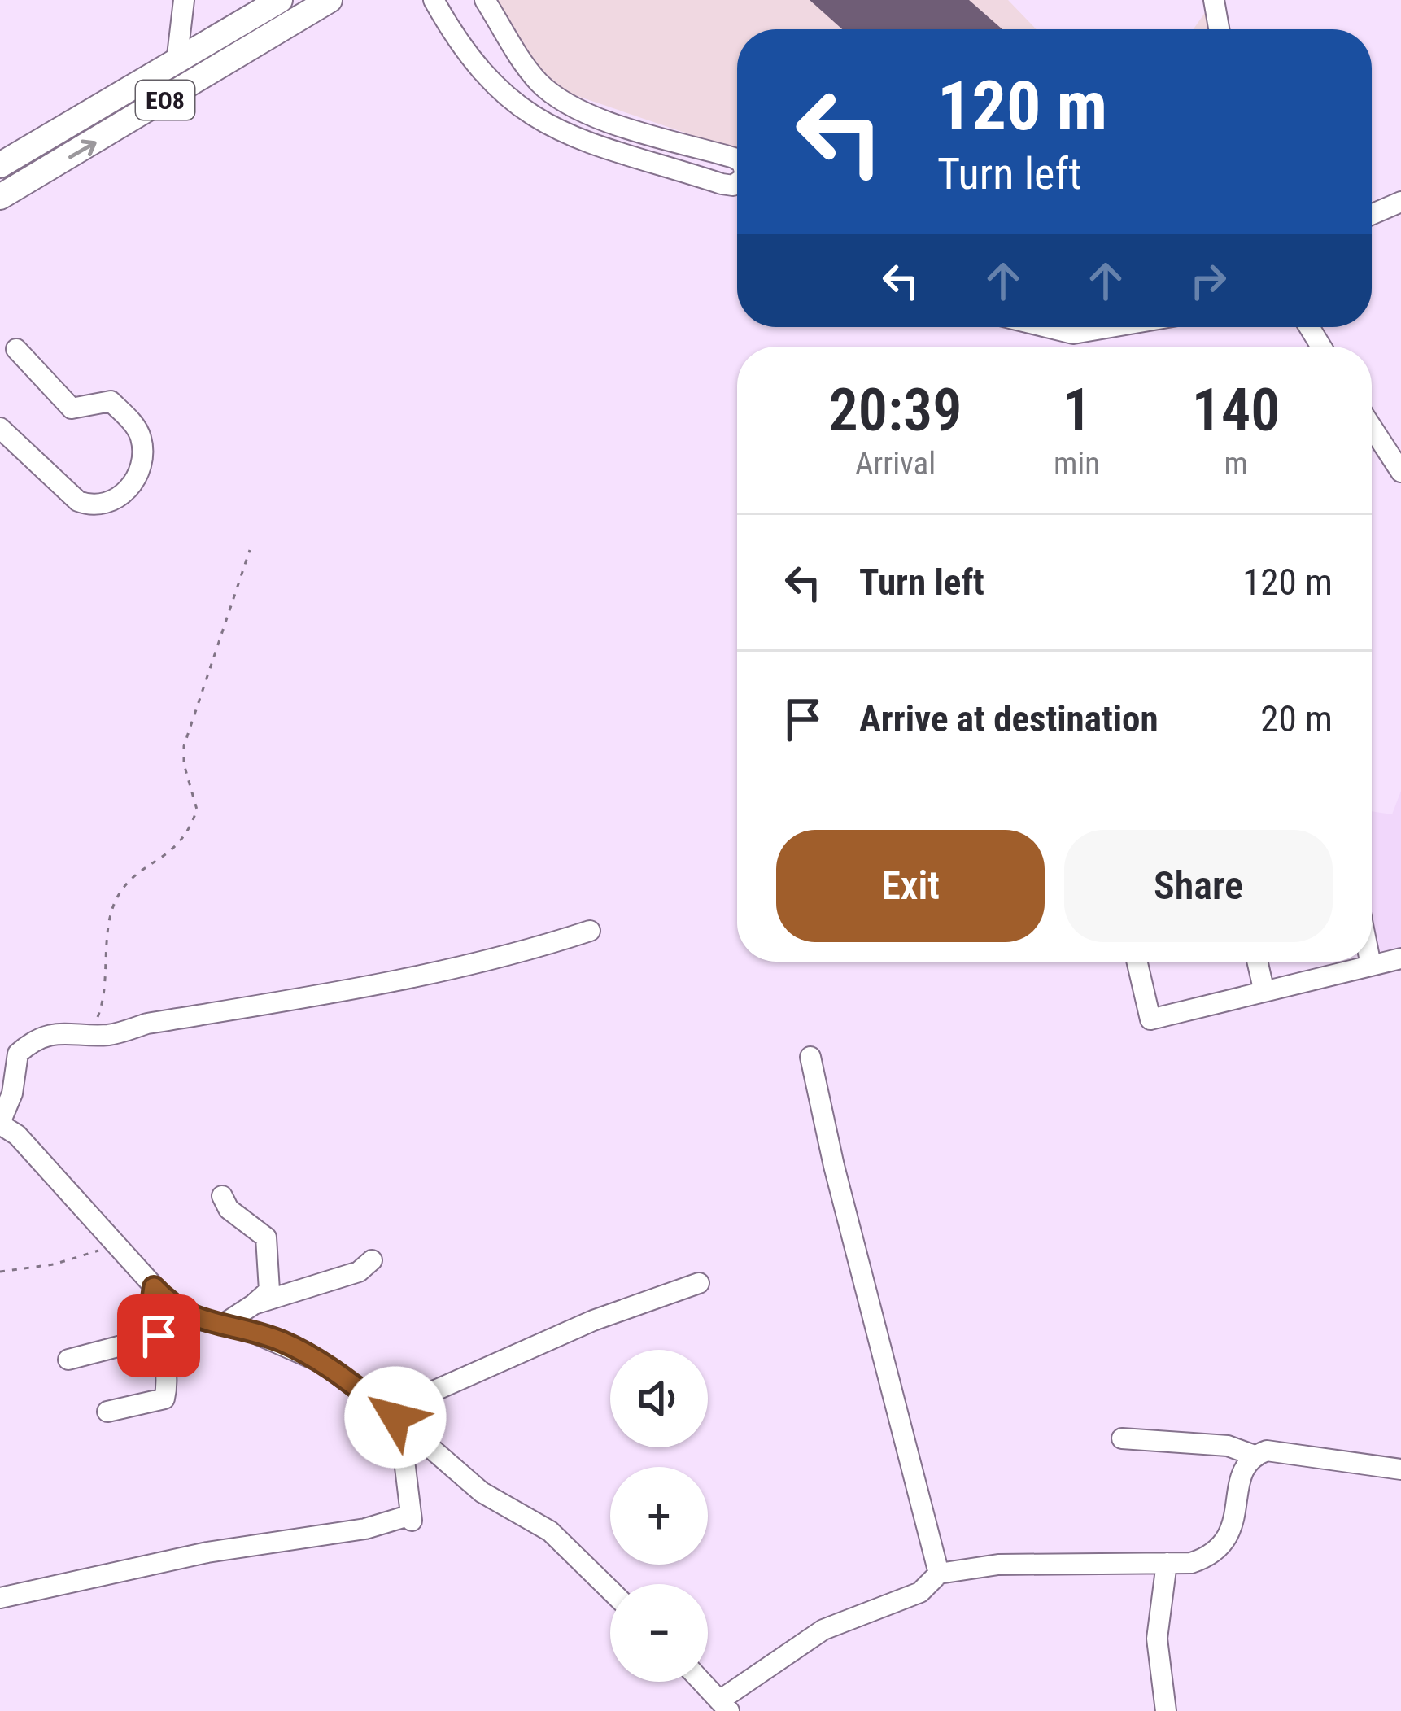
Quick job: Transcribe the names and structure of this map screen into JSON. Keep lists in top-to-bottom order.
{
  "streets": {
    "main road": ["ΕΟ8"]
  },
  "page": {
    "turn": ["120 m", "Turn left"],
    "eta": [
      "20:39",
      "Arrival",
      "1",
      "min",
      "140",
      "m"
    ],
    "list": [
      {
        "name": "Turn left",
        "value": "120 m"
      },
      {
        "name": "Arrive at destination",
        "value": "20 m"
      }
    ],
    "buttons": ["Exit", "Share"],
    "map_buttons": ["+", "−"]
  }
}
